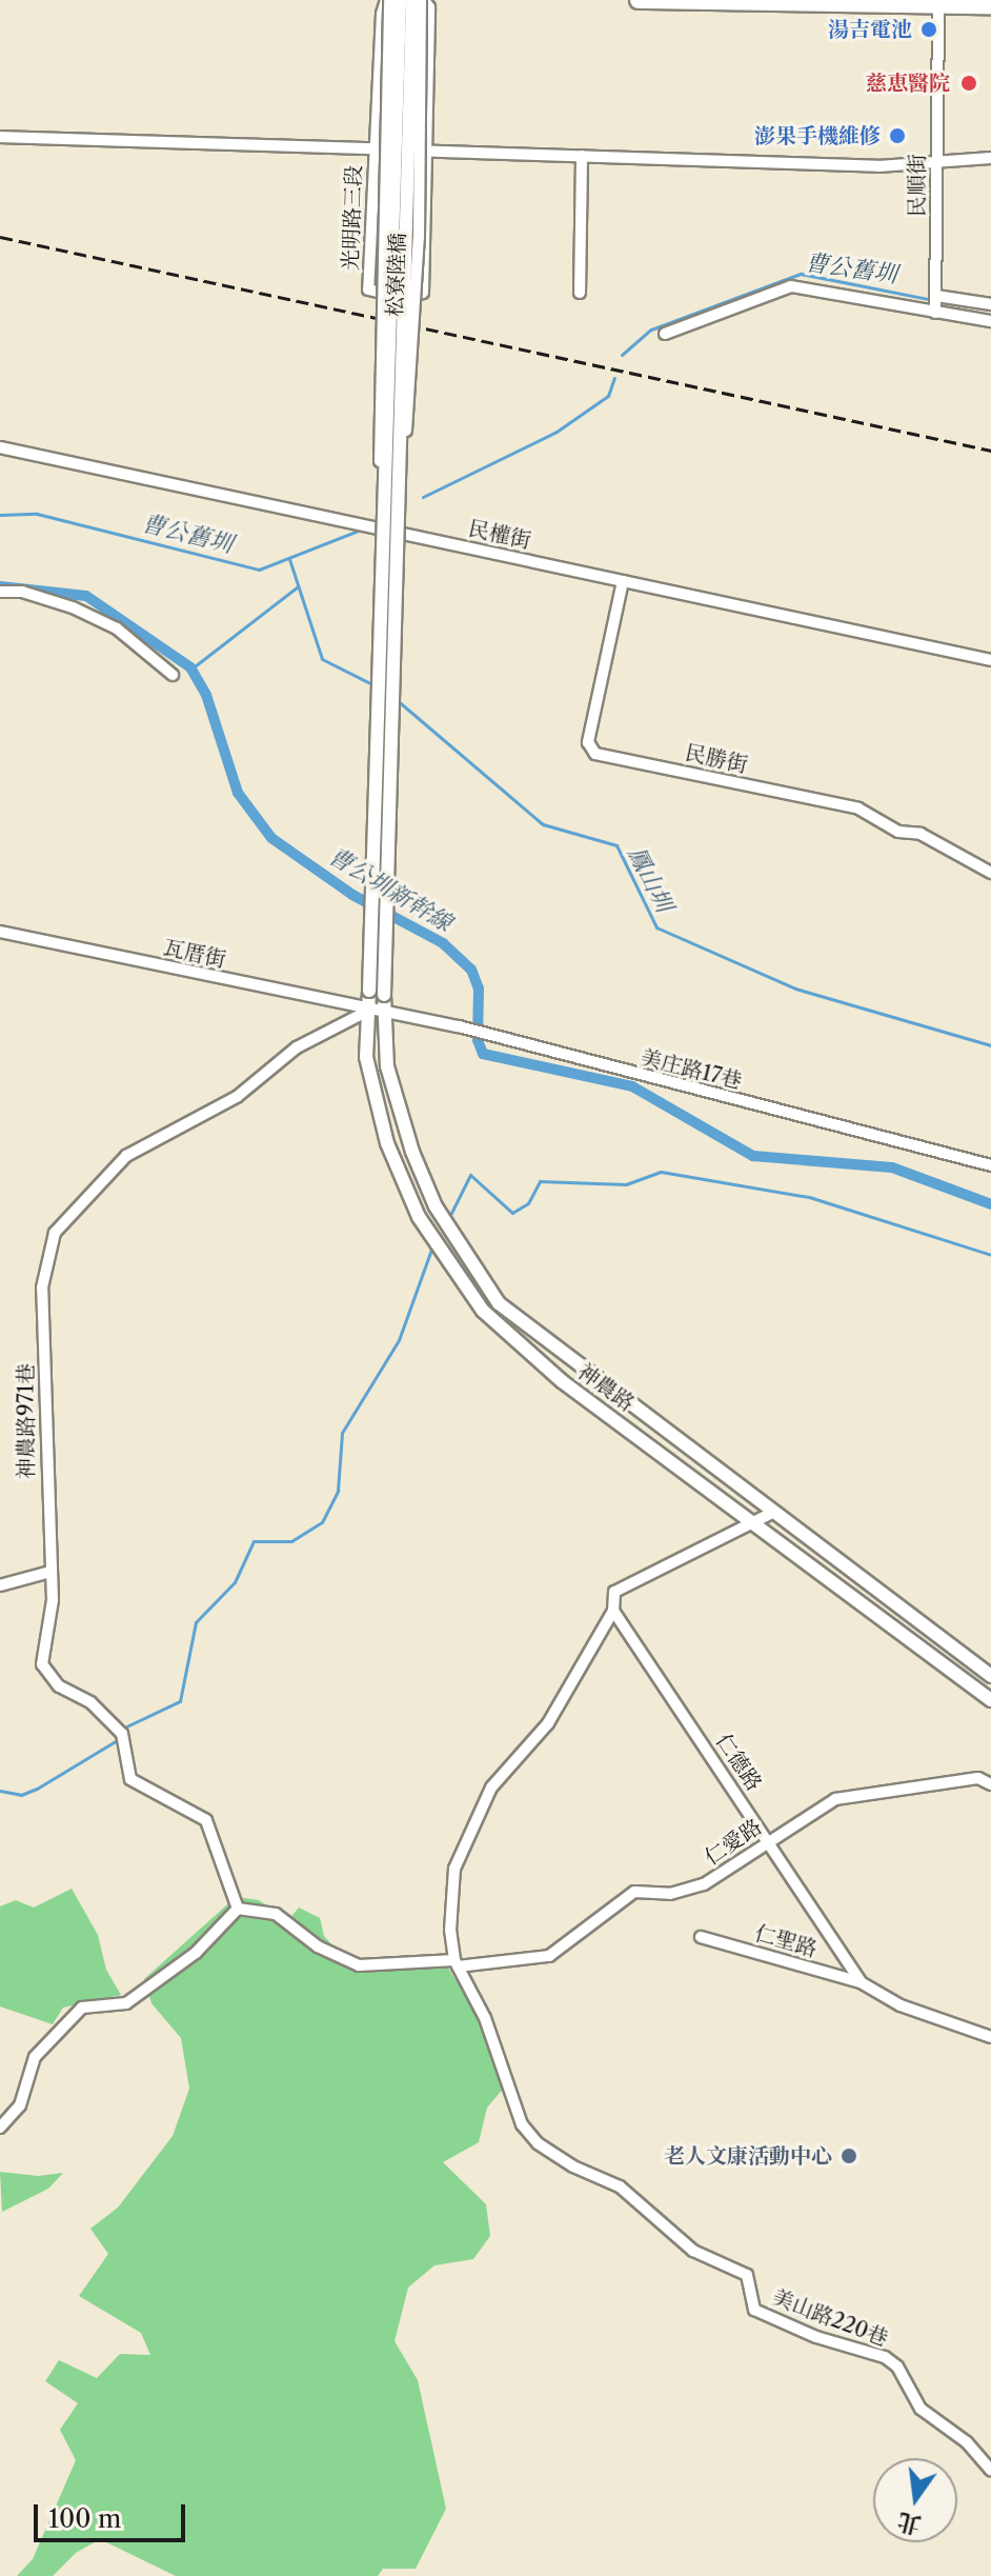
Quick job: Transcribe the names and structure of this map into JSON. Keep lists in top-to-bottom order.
{
  "streets": {
    "street": [
      "民順街",
      "光明路三段",
      "松寮陸橋",
      "民權街",
      "民勝街",
      "瓦厝街",
      "美庄路17巷",
      "神農路",
      "神農路971巷",
      "仁德路",
      "仁愛路",
      "仁聖路",
      "美山路220巷"
    ]
  },
  "crossings": [
    ["光明路三段", "松寮陸橋"],
    ["松寮陸橋", "神農路"],
    ["民權街", "民勝街"],
    ["瓦厝街", "美庄路17巷"],
    ["瓦厝街", "神農路"],
    ["瓦厝街", "神農路971巷"],
    ["美庄路17巷", "神農路"],
    ["美庄路17巷", "神農路971巷"],
    ["神農路", "神農路971巷"],
    ["神農路971巷", "仁愛路"],
    ["仁德路", "仁愛路"],
    ["仁德路", "仁聖路"],
    ["仁愛路", "美山路220巷"]
  ],
  "water": ["曹公舊圳", "鳳山圳", "曹公圳新幹線"],
  "places": [
    "湯吉電池",
    "慈恵醫院",
    "澎果手機維修",
    "老人文康活動中心"
  ],
  "scale_bar": "100 m",
  "north": "bottom"
}
